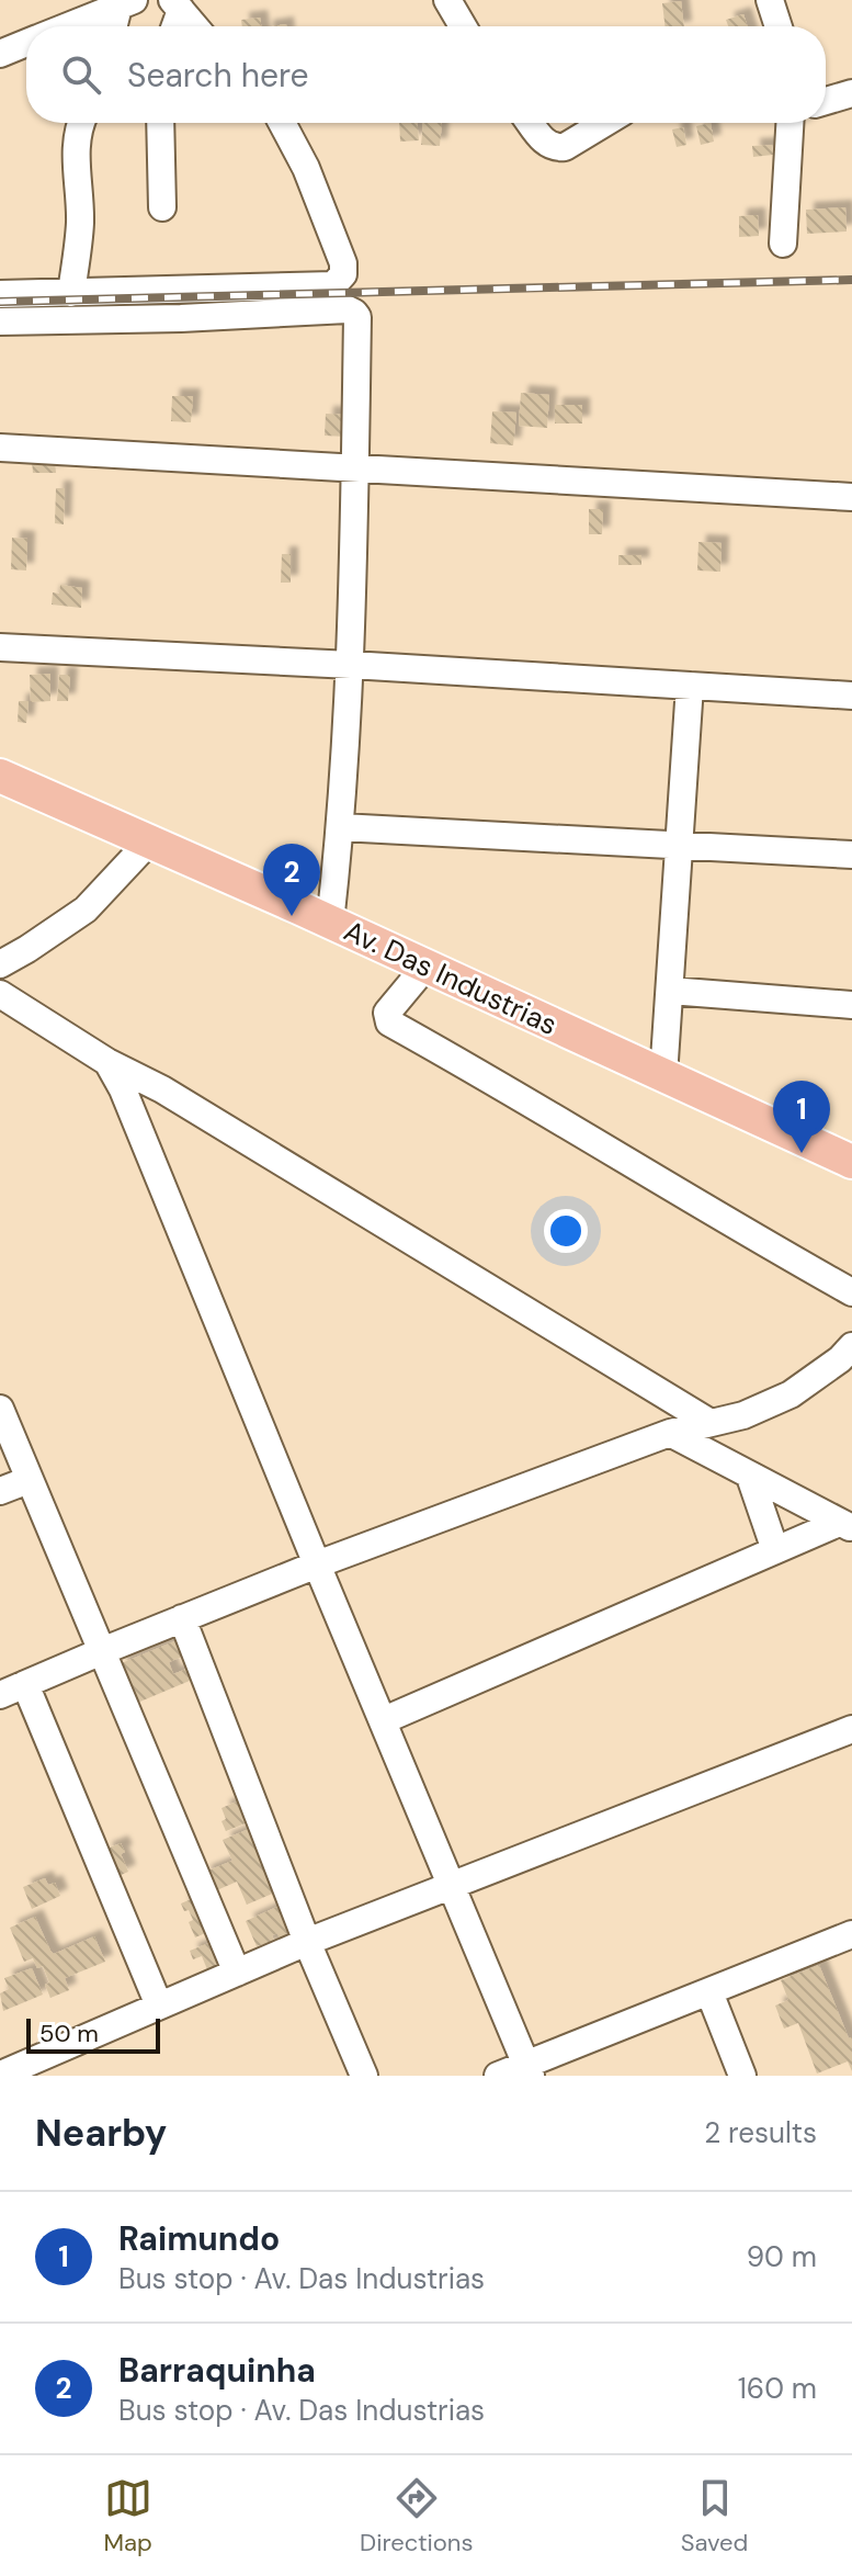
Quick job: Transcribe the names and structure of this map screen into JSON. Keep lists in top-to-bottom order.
{
  "streets": {
    "main road": ["Av. Das Industrias"]
  },
  "scale_bar": "50 m",
  "page": {
    "search": "Search here",
    "pins": ["2", "1"],
    "scale": "50 m",
    "heading": ["Nearby", "2 results"],
    "list": [
      {
        "mark": "1",
        "name": "Raimundo",
        "note": "Bus stop · Av. Das Industrias",
        "value": "90 m"
      },
      {
        "mark": "2",
        "name": "Barraquinha",
        "note": "Bus stop · Av. Das Industrias",
        "value": "160 m"
      }
    ],
    "nav": ["Map", "Directions", "Saved"]
  }
}
